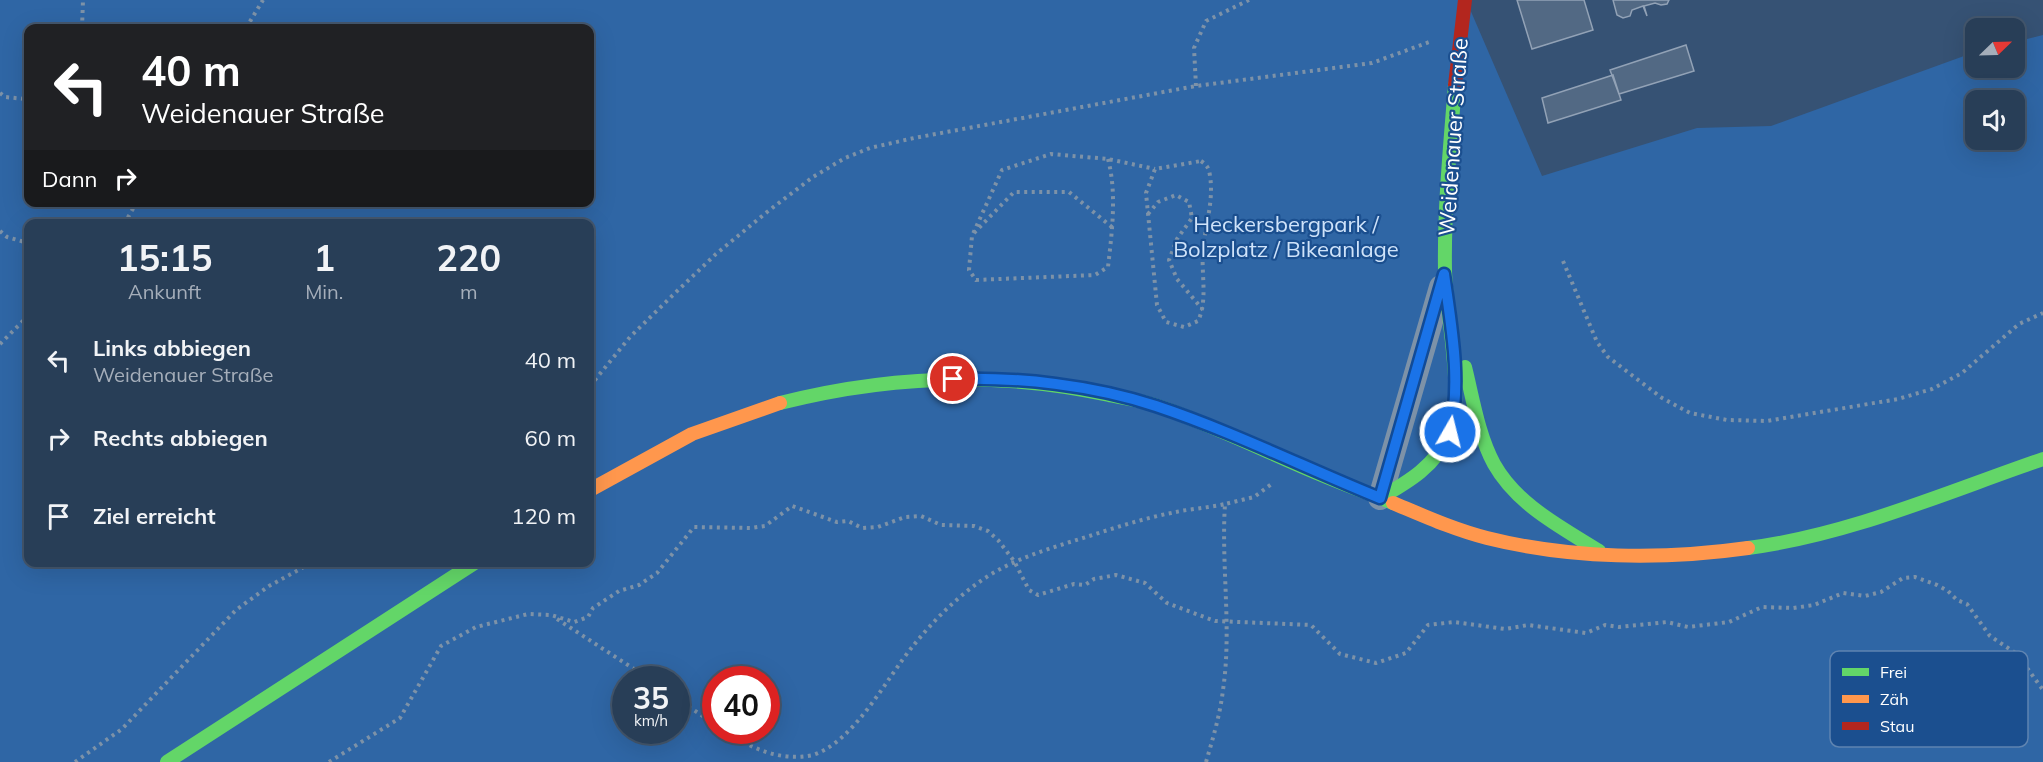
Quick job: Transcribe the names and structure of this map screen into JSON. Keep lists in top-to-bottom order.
{
  "streets": {
    "street": ["Weidenauer Straße"]
  },
  "parks": ["Heckersbergpark / Bolzplatz / Bikeanlage"],
  "legend": ["Frei", "Zäh", "Stau"],
  "north": "top right",
  "page": {
    "turn": ["40 m", "Weidenauer Straße"],
    "then": "Dann",
    "eta": [
      "15:15",
      "Ankunft",
      "1",
      "Min.",
      "220",
      "m"
    ],
    "list": [
      {
        "name": "Links abbiegen",
        "note": "Weidenauer Straße",
        "value": "40 m"
      },
      {
        "name": "Rechts abbiegen",
        "value": "60 m"
      },
      {
        "name": "Ziel erreicht",
        "value": "120 m"
      }
    ],
    "speed": "35 km/h",
    "limit": "40"
  }
}
